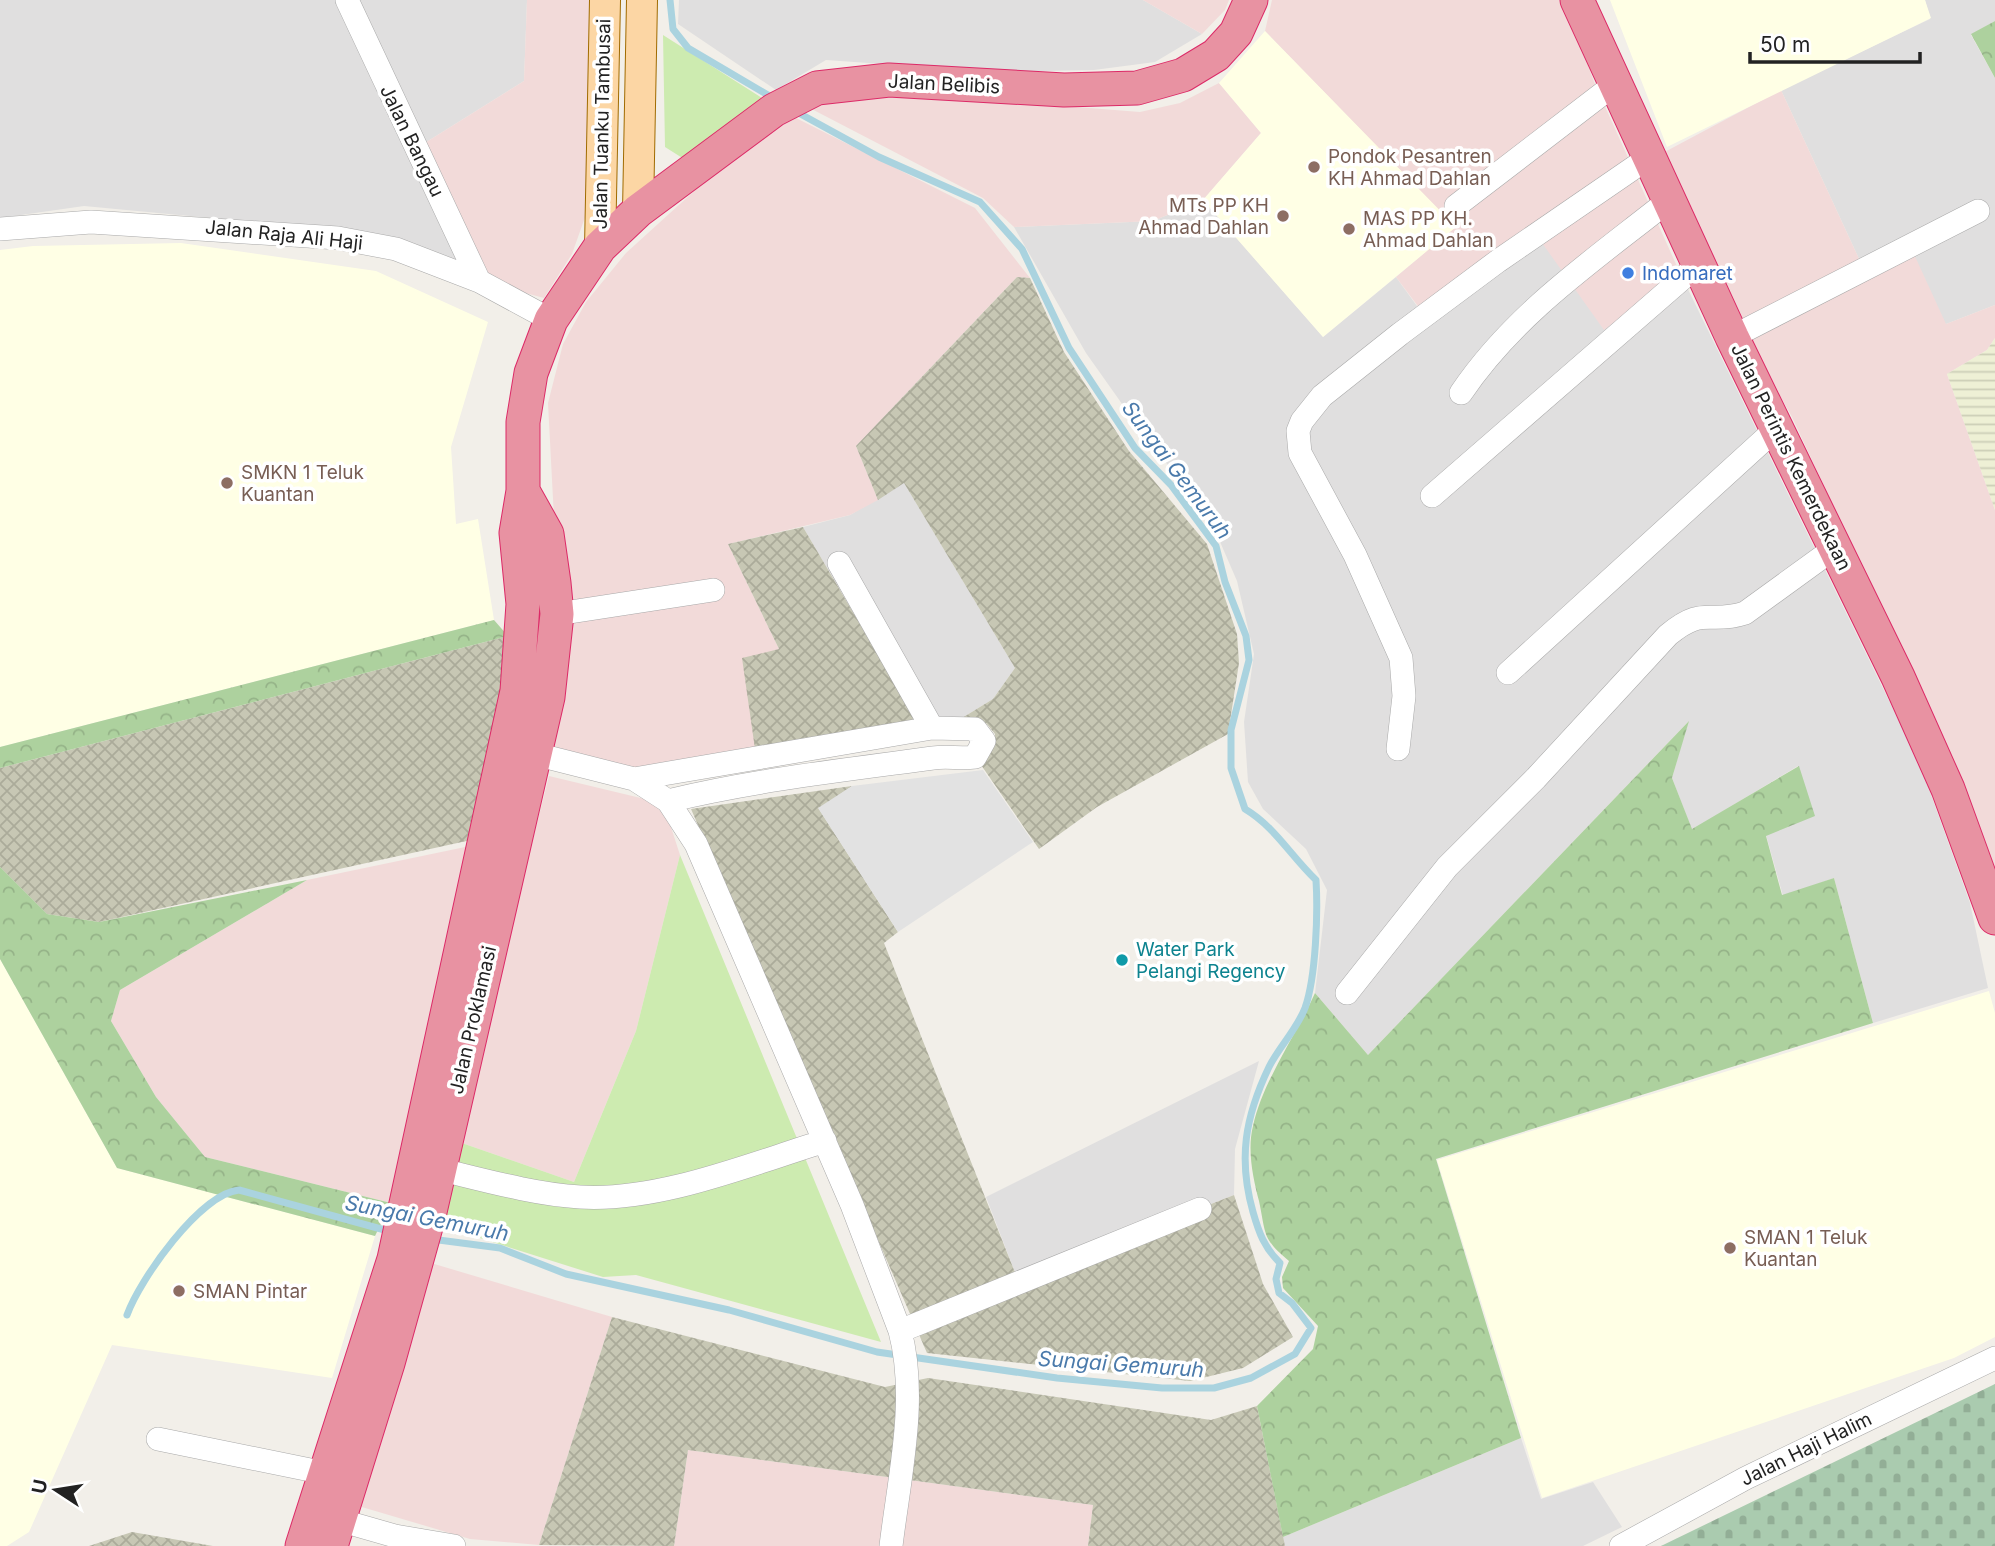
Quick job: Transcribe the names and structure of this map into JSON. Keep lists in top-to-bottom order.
{
  "streets": {
    "highway": ["Jalan Belibis", "Jalan Perintis Kemerdekaan", "Jalan Proklamasi"],
    "main road": ["Jalan Tuanku Tambusai"],
    "street": ["Jalan Bangau", "Jalan Raja Ali Haji", "Jalan Haji Halim"]
  },
  "crossings": [
    ["Jalan Belibis", "Jalan Tuanku Tambusai"],
    ["Jalan Belibis", "Jalan Proklamasi"],
    ["Jalan Tuanku Tambusai", "Jalan Proklamasi"],
    ["Jalan Bangau", "Jalan Raja Ali Haji"],
    ["Jalan Raja Ali Haji", "Jalan Proklamasi"]
  ],
  "water": ["Sungai Gemuruh"],
  "places": [
    "Pondok Pesantren KH Ahmad Dahlan",
    "MTs PP KH Ahmad Dahlan",
    "MAS PP KH. Ahmad Dahlan",
    "Indomaret",
    "SMKN 1 Teluk Kuantan",
    "Water Park Pelangi Regency",
    "SMAN 1 Teluk Kuantan",
    "SMAN Pintar"
  ],
  "scale_bar": "50 m",
  "north": "left"
}
